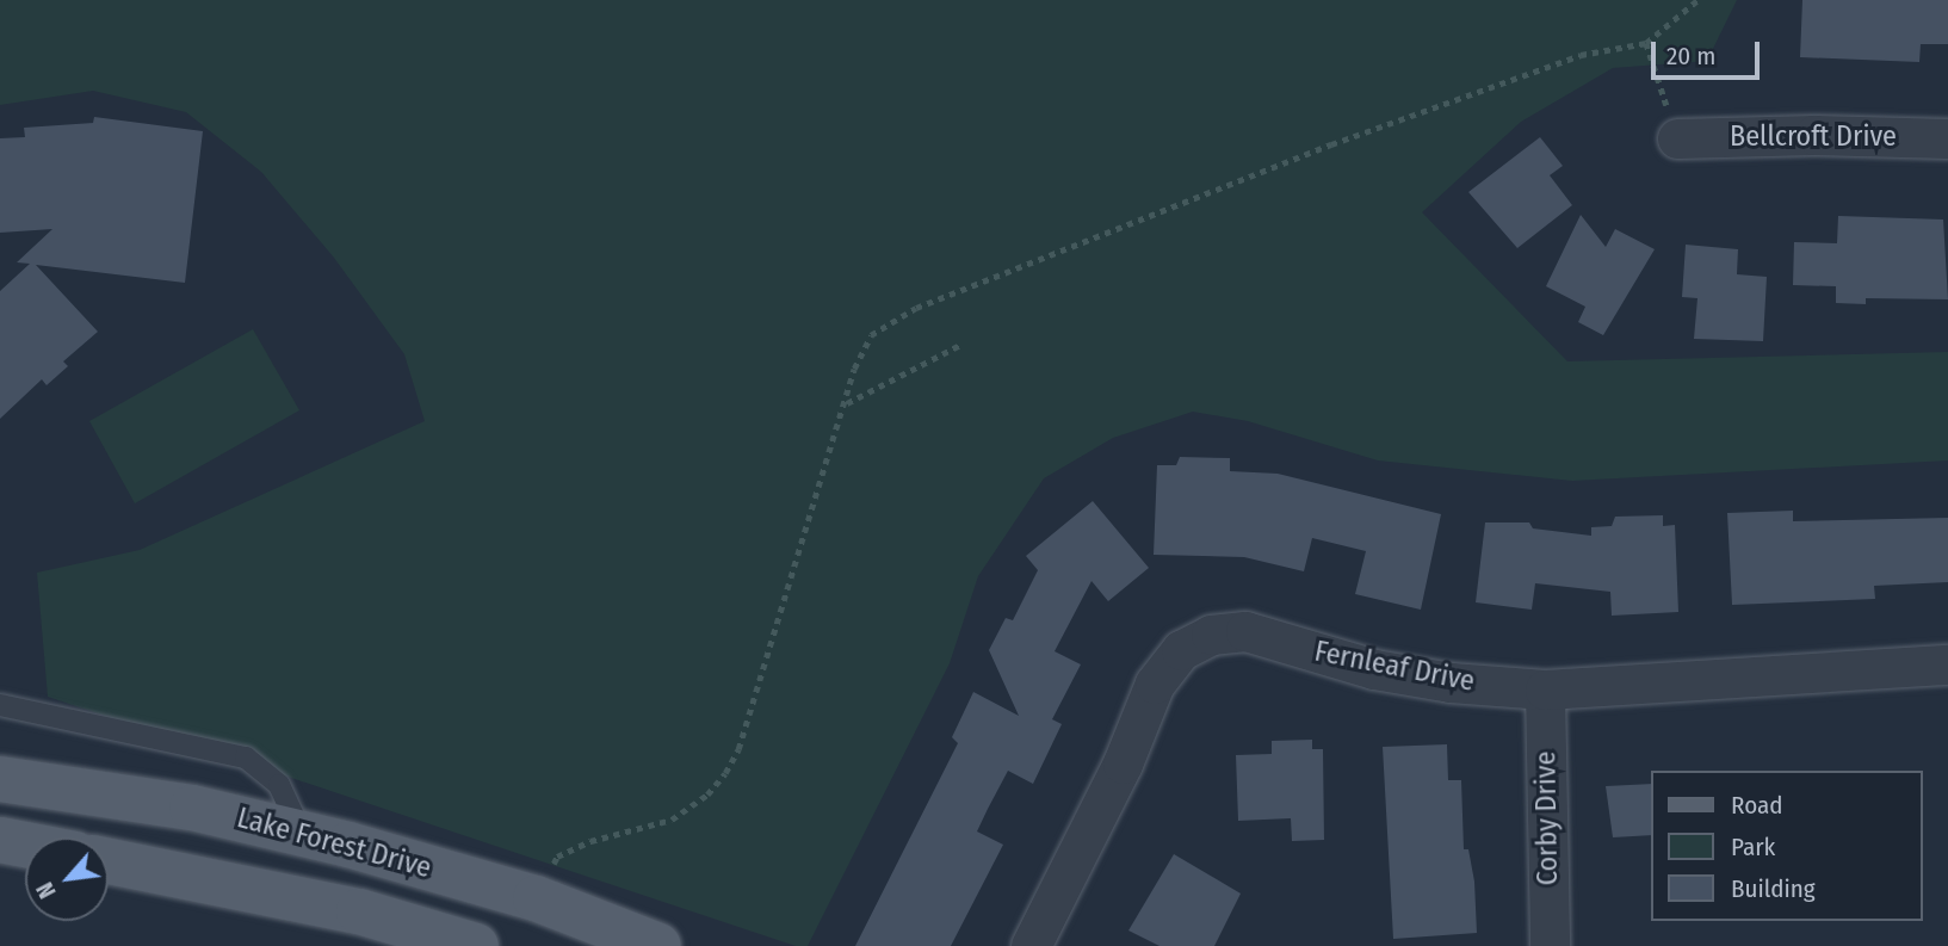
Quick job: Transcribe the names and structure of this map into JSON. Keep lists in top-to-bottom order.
{
  "streets": {
    "main road": ["Lake Forest Drive"],
    "street": ["Bellcroft Drive", "Fernleaf Drive", "Corby Drive"]
  },
  "crossings": [
    ["Fernleaf Drive", "Corby Drive"]
  ],
  "legend": ["Road", "Park", "Building"],
  "scale_bar": "20 m",
  "north": "bottom left"
}
